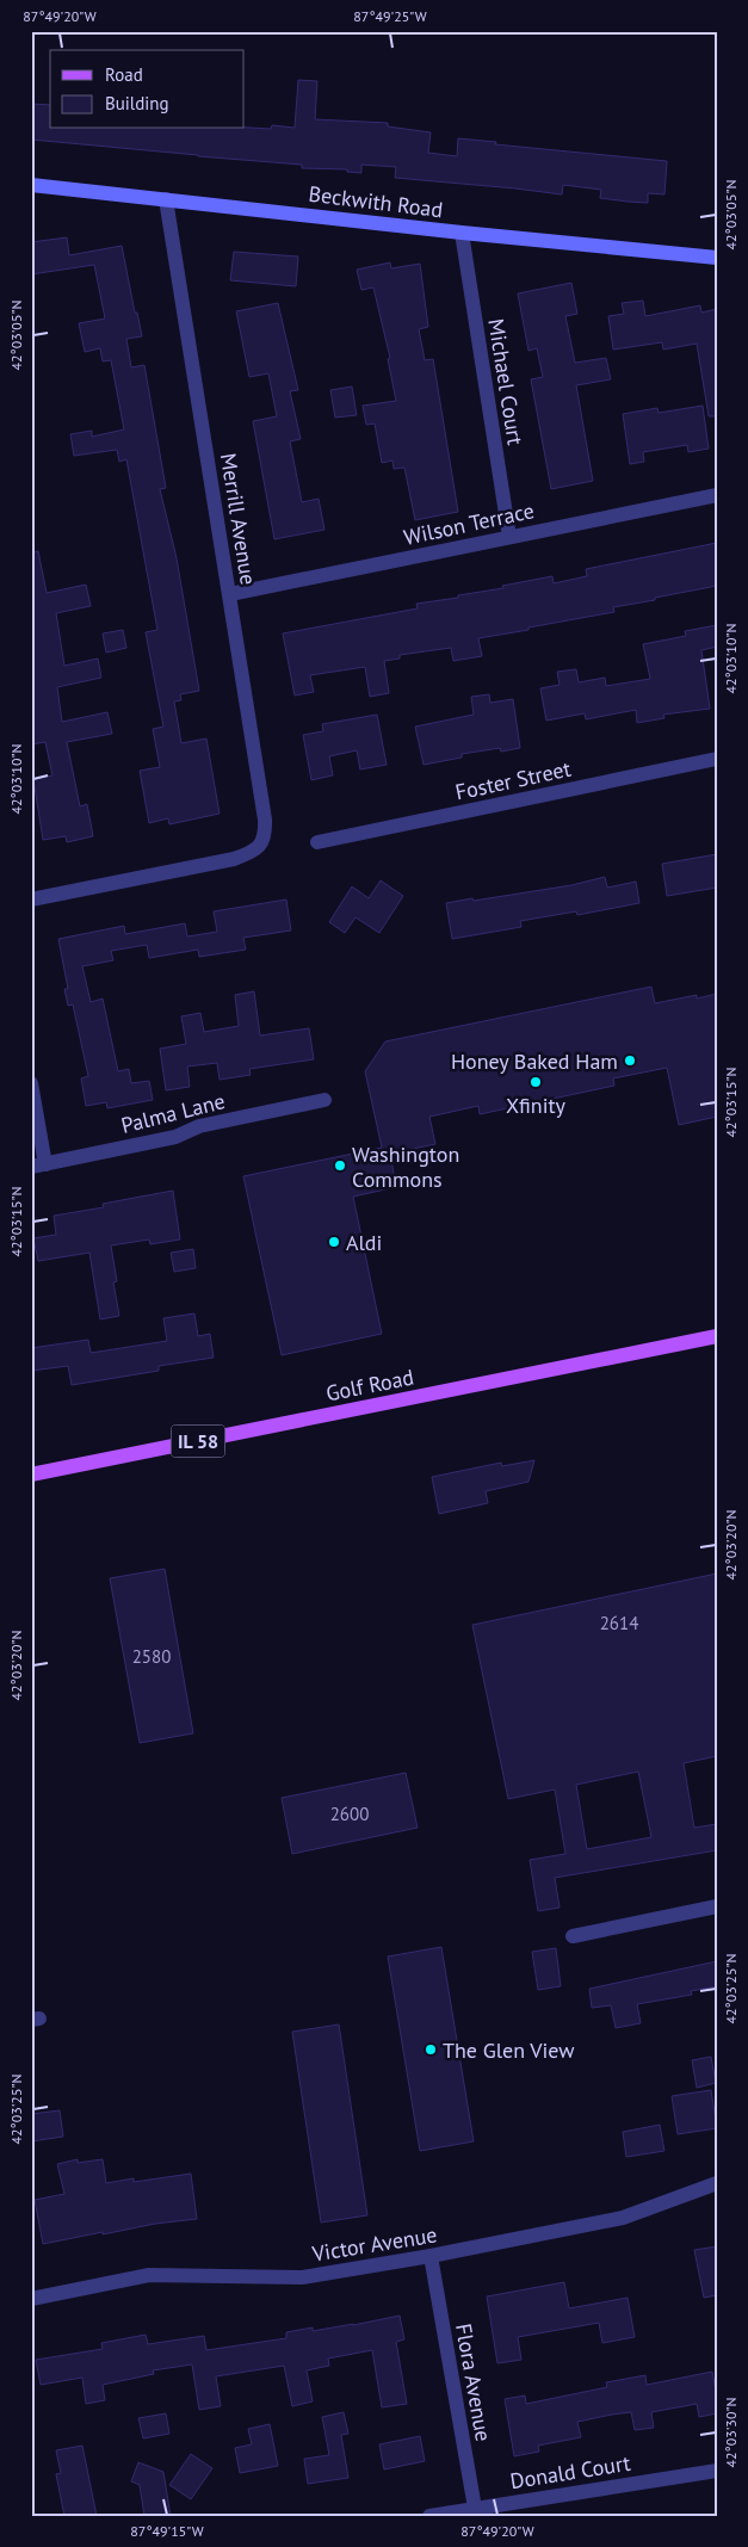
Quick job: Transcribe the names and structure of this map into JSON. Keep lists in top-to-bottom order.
{
  "streets": {
    "main road": ["Golf Road", "IL 58"],
    "street": [
      "Beckwith Road",
      "Michael Court",
      "Merrill Avenue",
      "Wilson Terrace",
      "Foster Street",
      "Palma Lane",
      "Victor Avenue",
      "Flora Avenue",
      "Donald Court"
    ]
  },
  "crossings": [
    ["Beckwith Road", "Michael Court"],
    ["Beckwith Road", "Merrill Avenue"],
    ["Michael Court", "Wilson Terrace"],
    ["Merrill Avenue", "Wilson Terrace"],
    ["Victor Avenue", "Flora Avenue"],
    ["Flora Avenue", "Donald Court"]
  ],
  "places": [
    "Honey Baked Ham",
    "Xfinity",
    "Washington Commons",
    "Aldi",
    "The Glen View"
  ],
  "house_numbers": ["2614", "2580", "2600"],
  "legend": ["Road", "Building"],
  "coordinates": [
    "87°49'20\"W",
    "87°49'25\"W",
    "42°03'05\"N",
    "42°03'10\"N",
    "42°03'15\"N",
    "42°03'20\"N",
    "42°03'25\"N",
    "42°03'30\"N",
    "87°49'15\"W"
  ]
}
